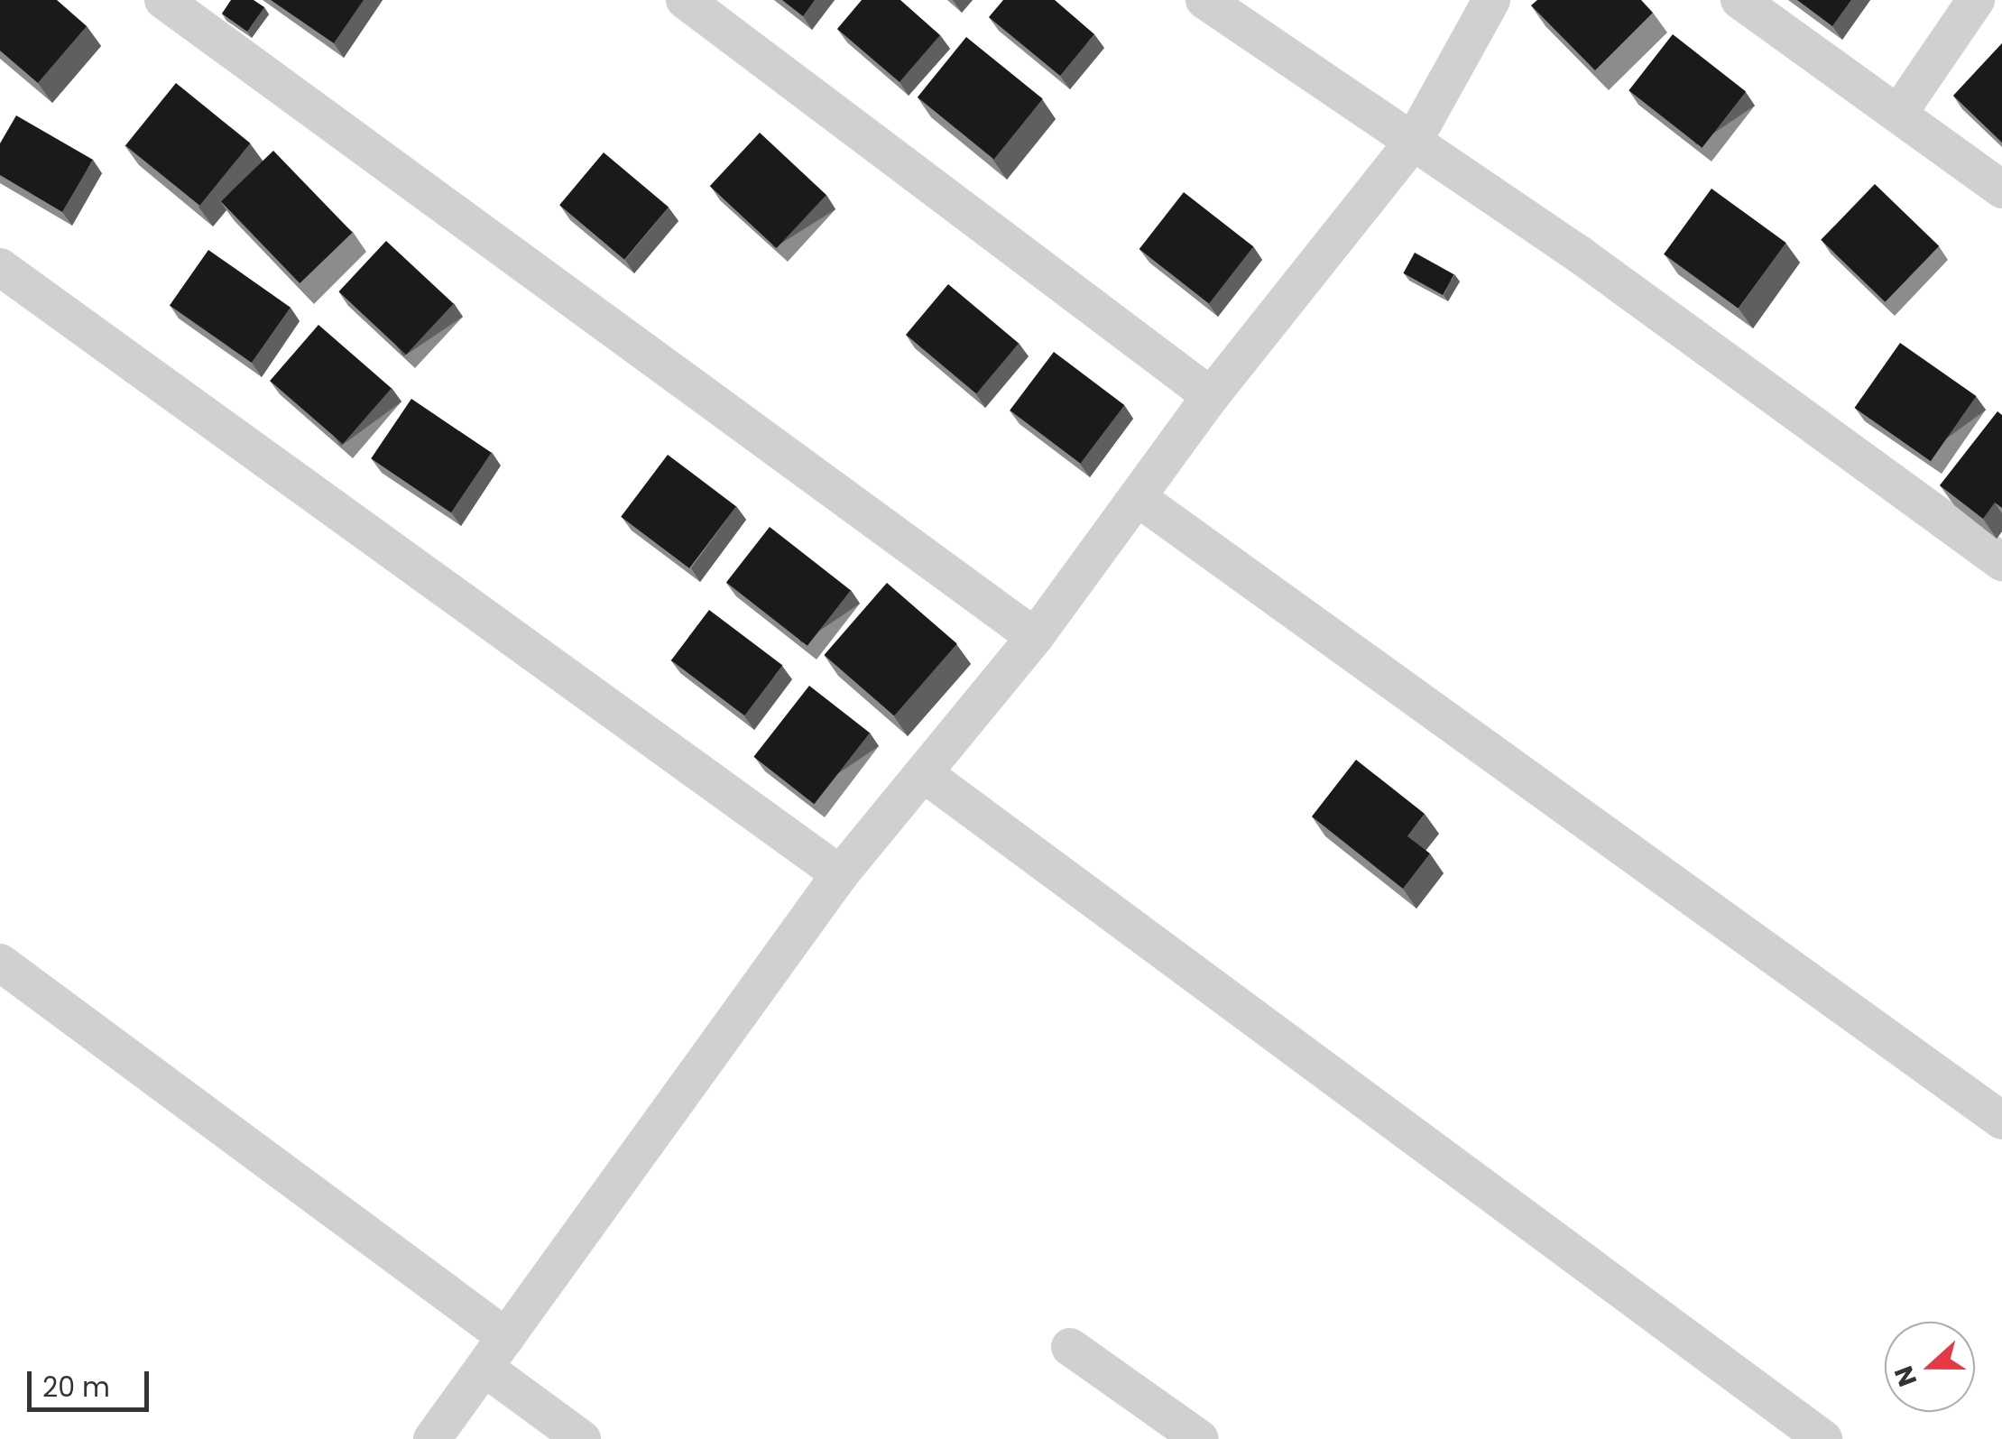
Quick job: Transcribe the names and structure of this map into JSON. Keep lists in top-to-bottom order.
{
  "scale_bar": "20 m",
  "north": "left"
}
